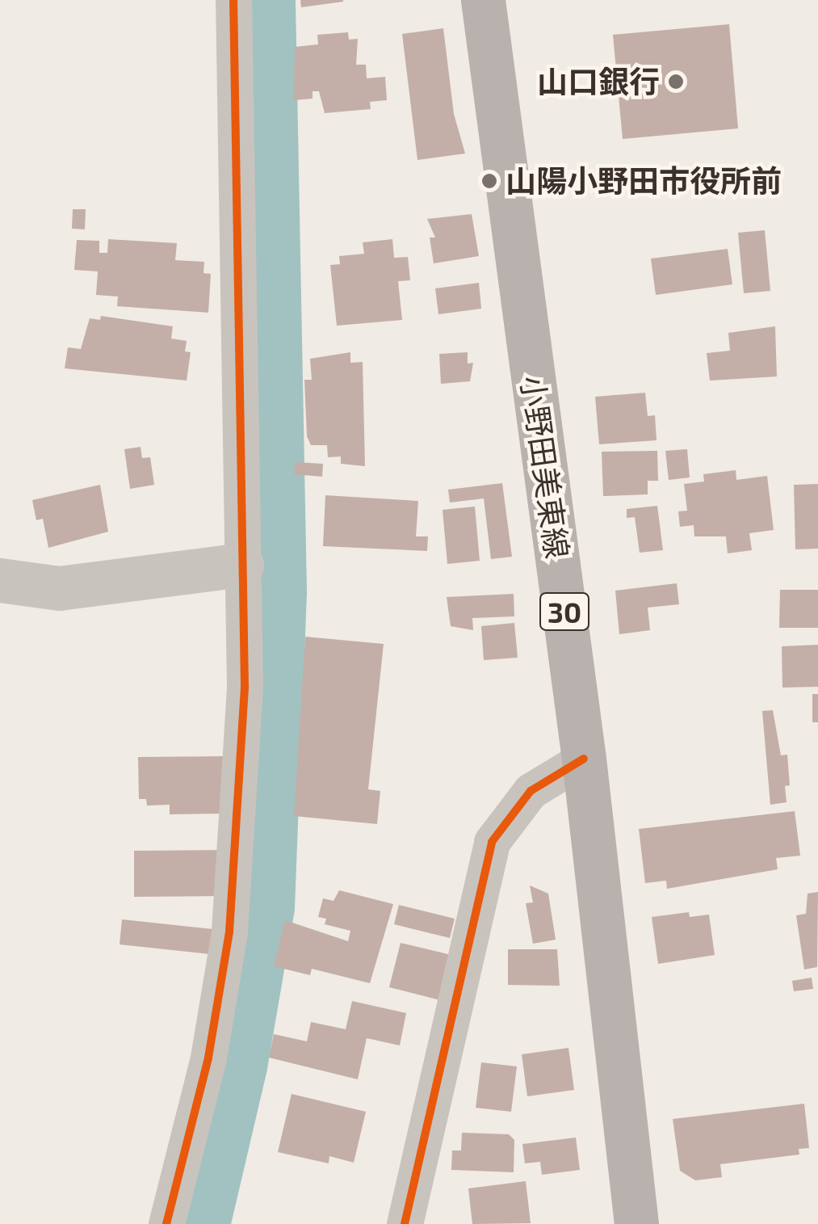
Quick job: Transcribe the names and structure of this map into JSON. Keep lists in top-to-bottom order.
{
  "streets": {
    "main road": ["小野田美東線", "30"]
  },
  "places": ["山口銀行", "山陽小野田市役所前"]
}
